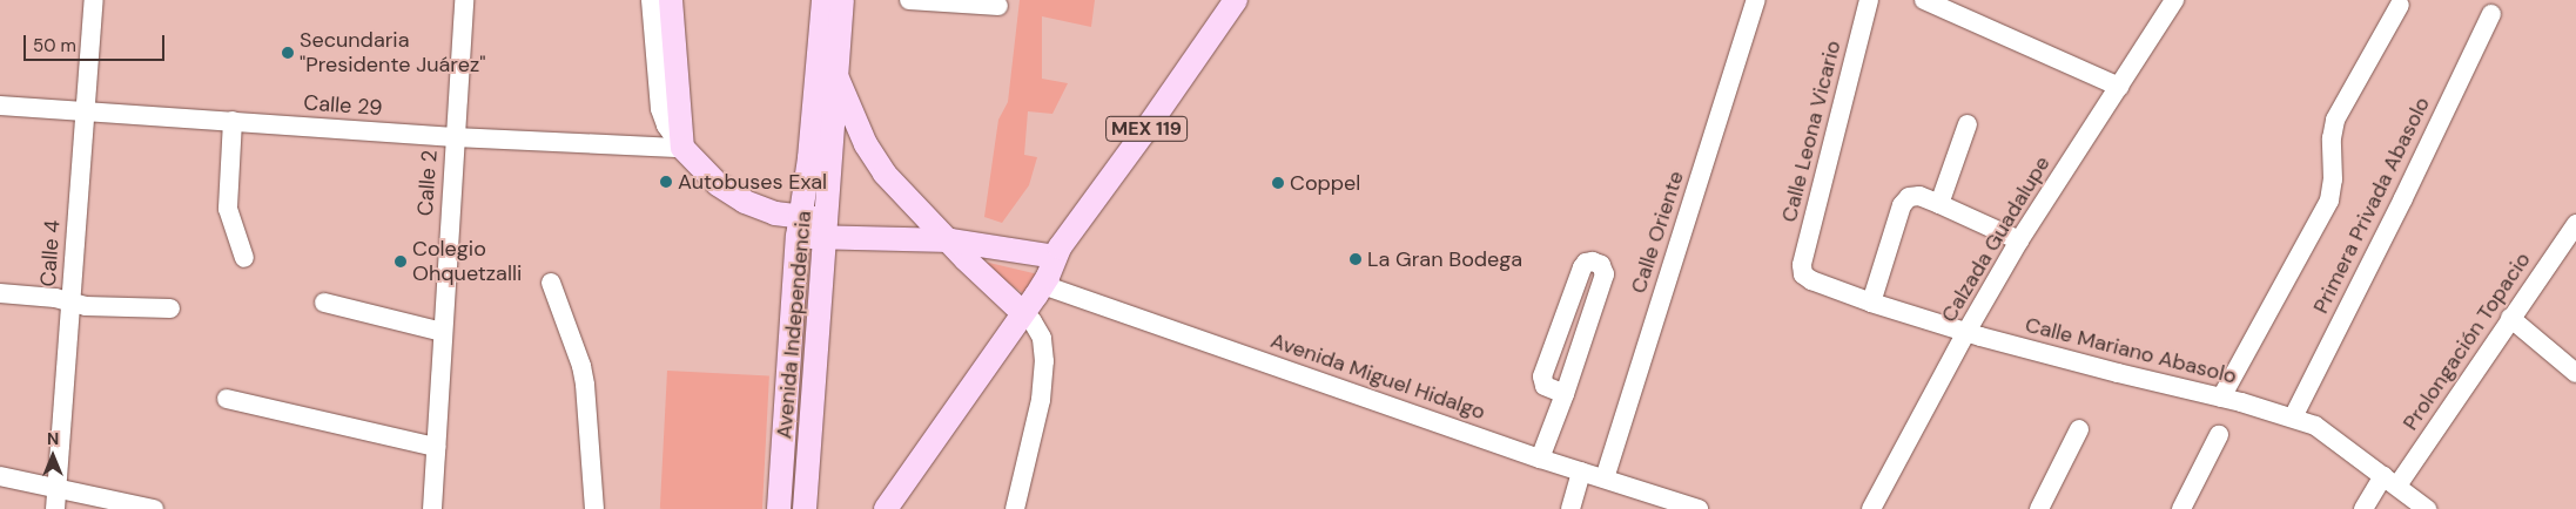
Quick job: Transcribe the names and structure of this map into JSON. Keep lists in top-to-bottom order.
{
  "streets": {
    "main road": ["MEX 119", "Avenida Independencia"],
    "street": [
      "Calle 29",
      "Calle Leona Vicario",
      "Calle 2",
      "Primera Privada Abasolo",
      "Calle Oriente",
      "Calzada Guadalupe",
      "Calle 4",
      "Prolongación Topacio",
      "Calle Mariano Abasolo",
      "Avenida Miguel Hidalgo"
    ]
  },
  "crossings": [
    ["Calle 29", "Calle 2"],
    ["Calle 29", "Calle 4"],
    ["MEX 119", "Avenida Miguel Hidalgo"],
    ["Calle Leona Vicario", "Calle Mariano Abasolo"],
    ["Primera Privada Abasolo", "Calle Mariano Abasolo"],
    ["Calle Oriente", "Avenida Miguel Hidalgo"],
    ["Calzada Guadalupe", "Calle Mariano Abasolo"],
    ["Prolongación Topacio", "Calle Mariano Abasolo"]
  ],
  "places": [
    "Secundaria \"Presidente Juárez\"",
    "Autobuses Exal",
    "Coppel",
    "La Gran Bodega",
    "Colegio Ohquetzalli"
  ],
  "scale_bar": "50 m",
  "north": "top"
}
